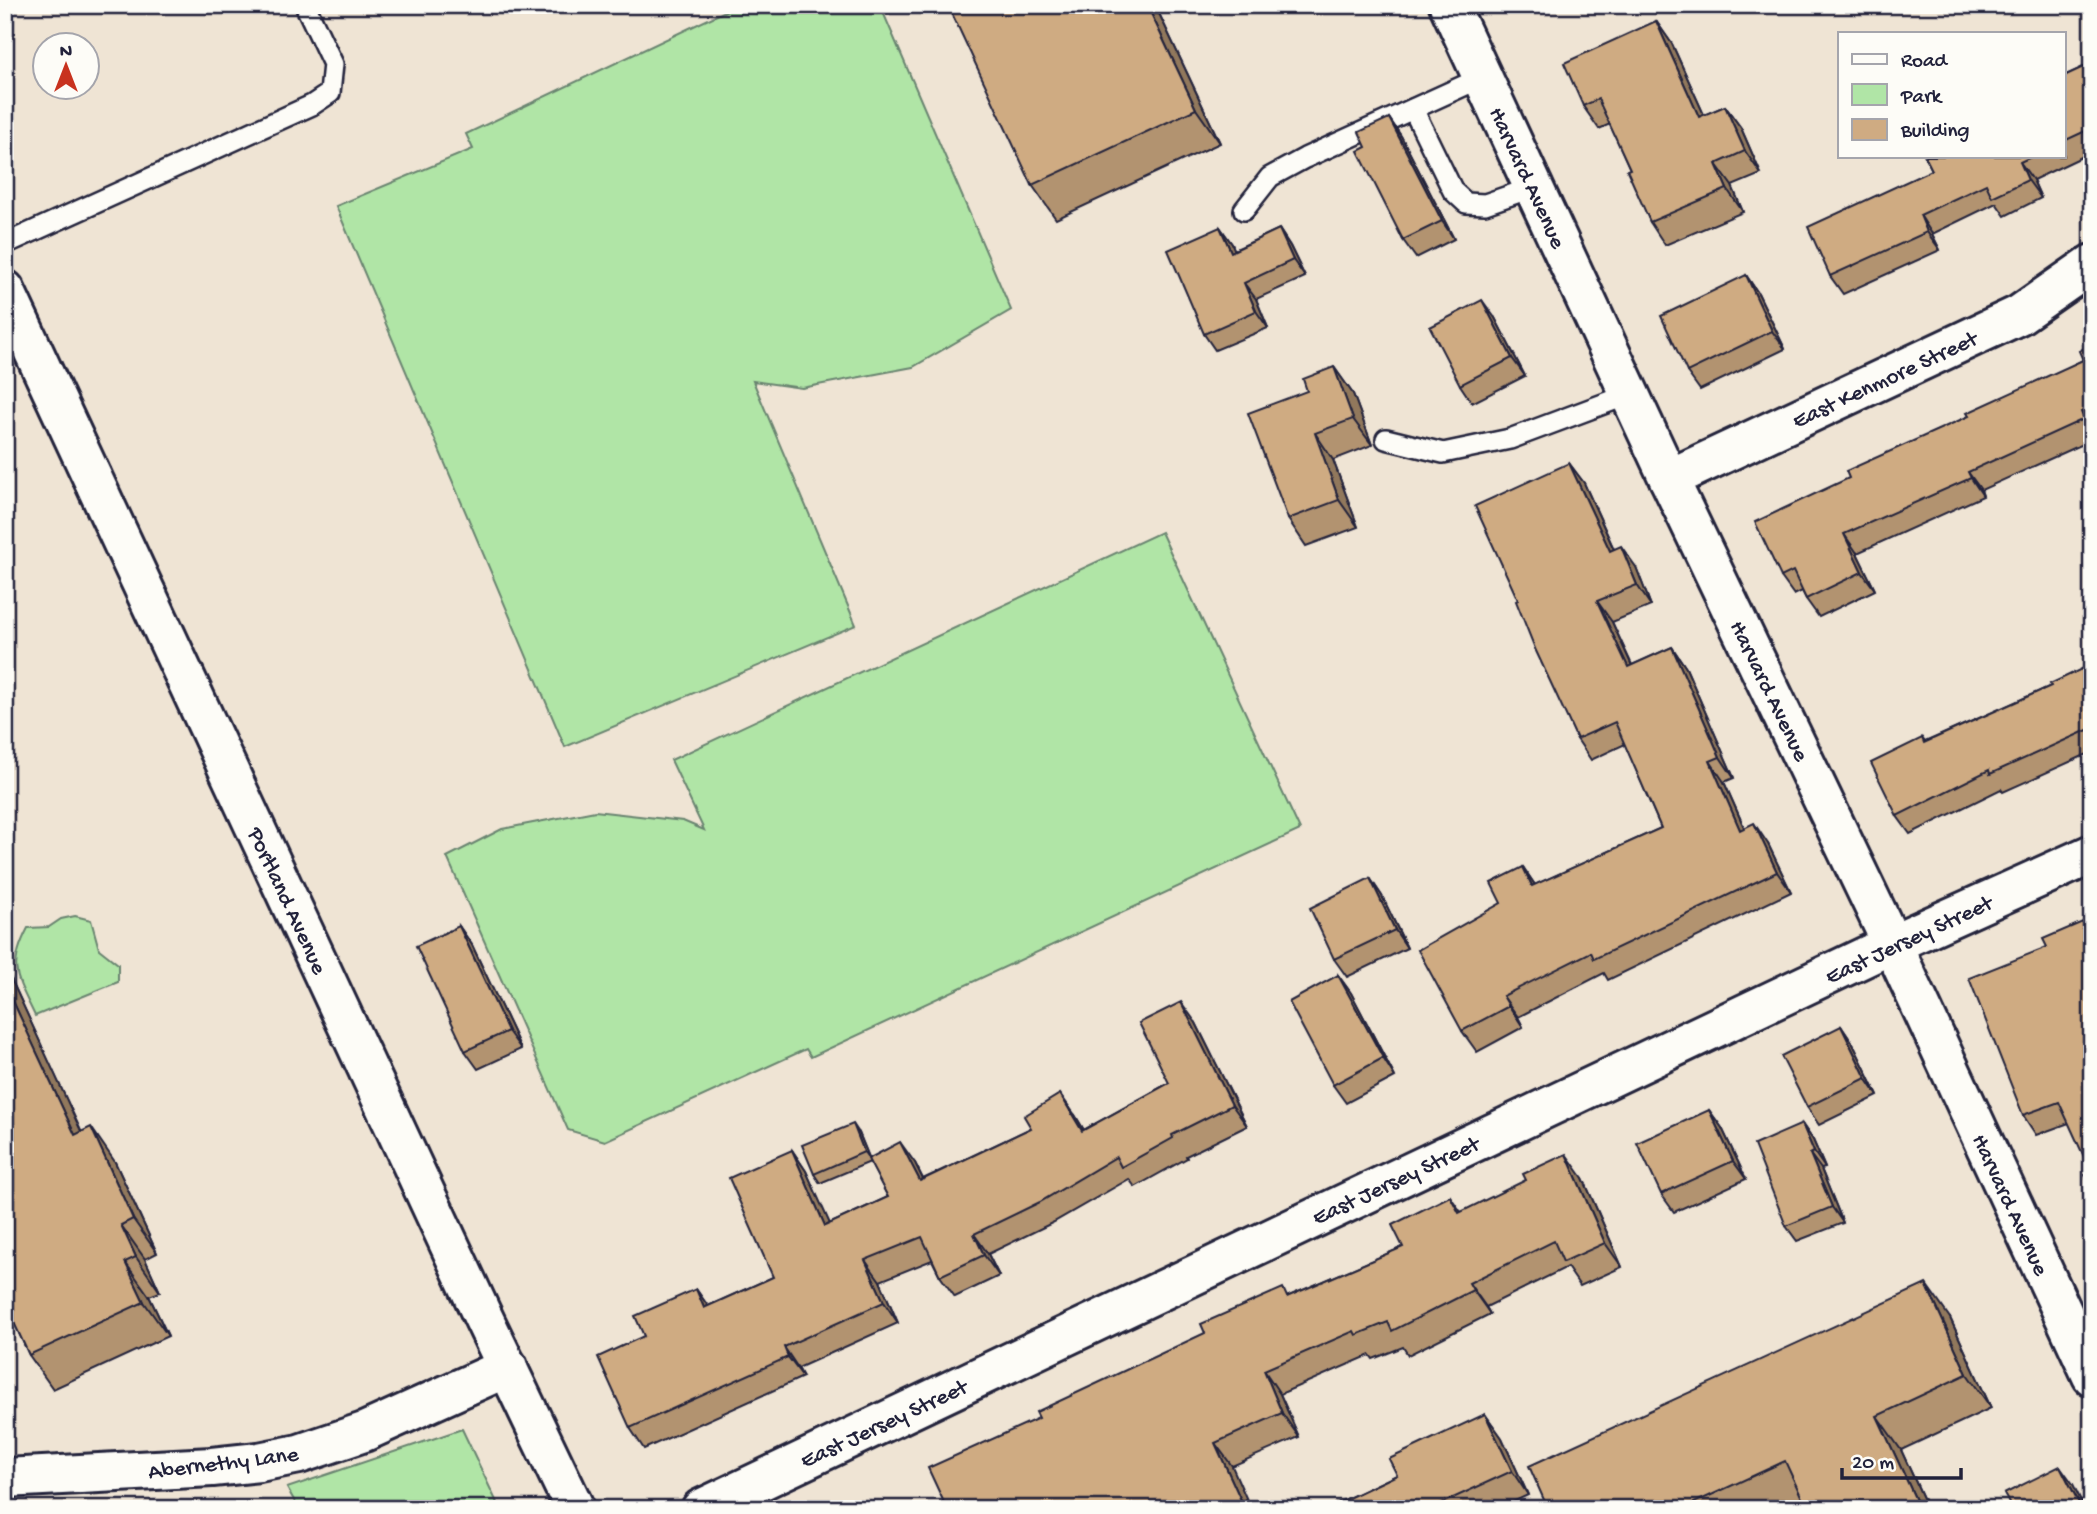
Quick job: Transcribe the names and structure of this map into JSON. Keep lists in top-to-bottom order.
{
  "streets": {
    "street": [
      "Harvard Avenue",
      "East Kenmore Street",
      "Portland Avenue",
      "East Jersey Street",
      "Abernethy Lane"
    ]
  },
  "crossings": [
    ["Harvard Avenue", "East Kenmore Street"],
    ["Harvard Avenue", "East Jersey Street"],
    ["Portland Avenue", "Abernethy Lane"]
  ],
  "legend": ["Road", "Park", "Building"],
  "scale_bar": "20 m",
  "north": "top"
}
